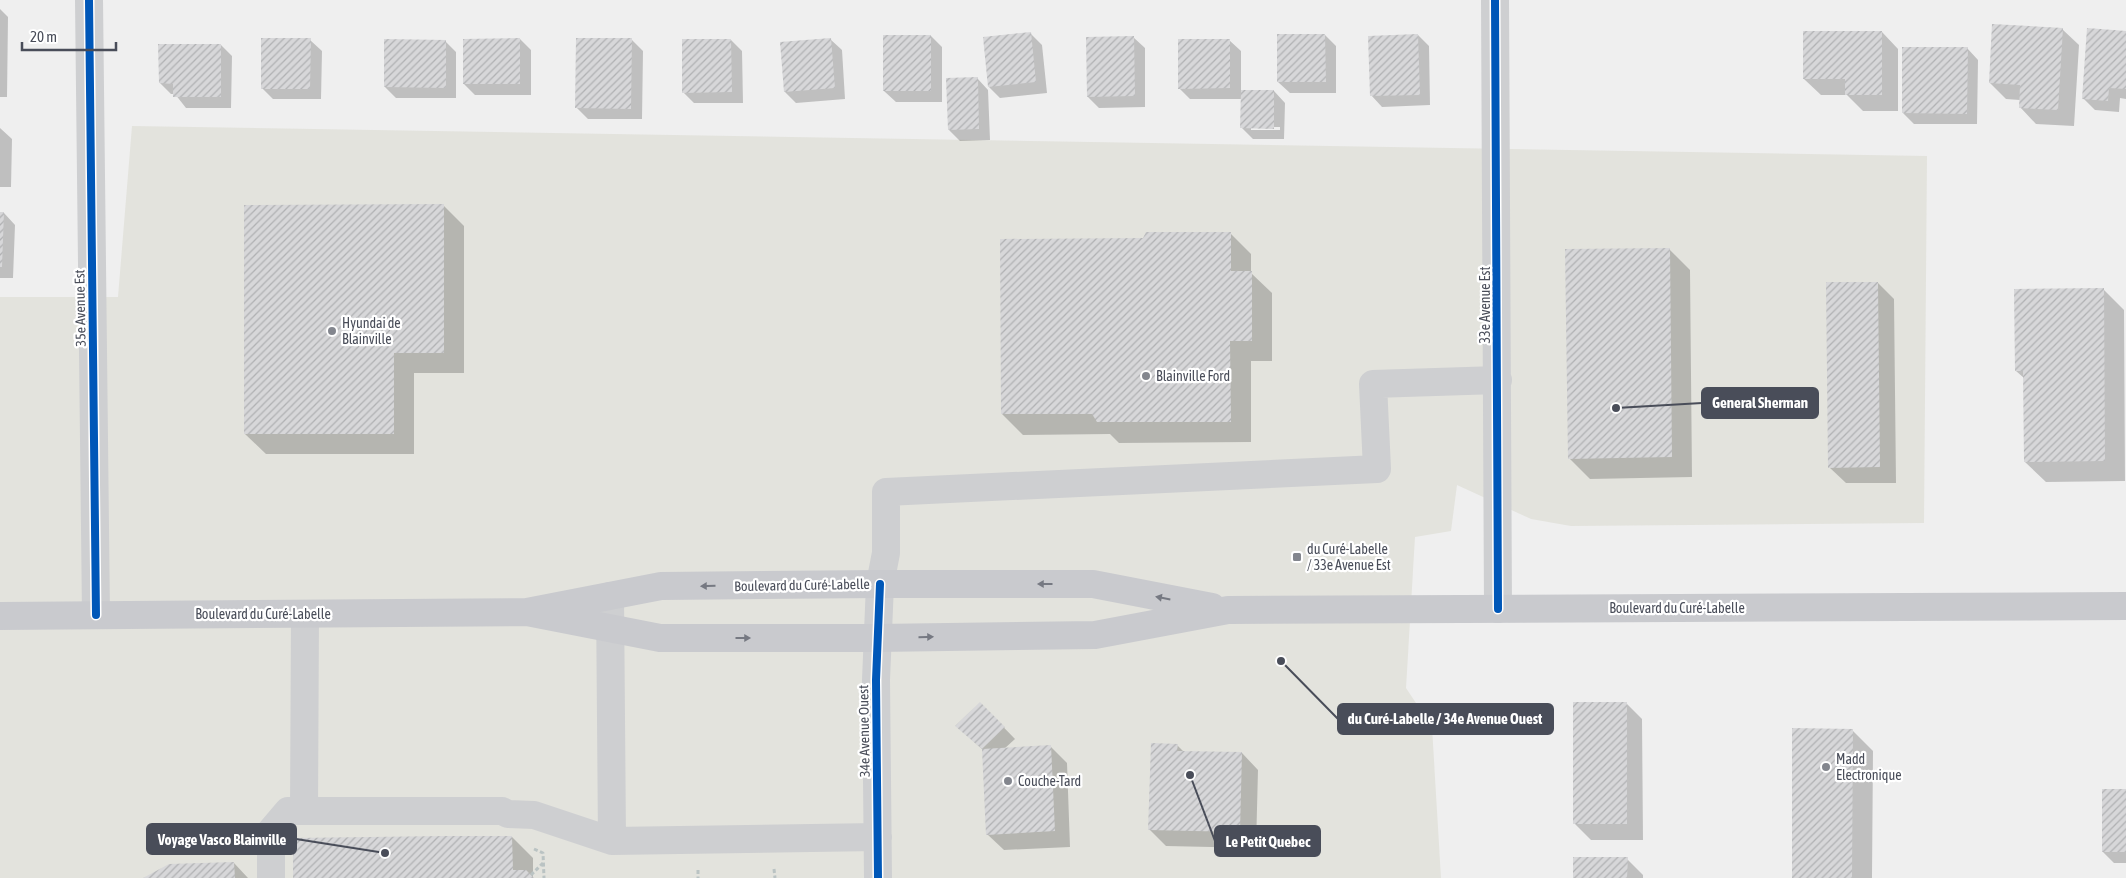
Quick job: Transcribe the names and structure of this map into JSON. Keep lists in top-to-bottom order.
{
  "streets": {
    "main road": ["Boulevard du Curé-Labelle"],
    "street": ["33e Avenue Est", "35e Avenue Est", "34e Avenue Ouest"]
  },
  "crossings": [
    ["33e Avenue Est", "Boulevard du Curé-Labelle"],
    ["33e Avenue Est", "34e Avenue Ouest"],
    ["35e Avenue Est", "Boulevard du Curé-Labelle"],
    ["Boulevard du Curé-Labelle", "34e Avenue Ouest"]
  ],
  "places": {
    "other": [
      "Hyundai de Blainville",
      "Blainville Ford",
      "General Sherman",
      "du Curé-Labelle / 34e Avenue Ouest",
      "Madd Electronique",
      "Le Petit Quebec",
      "Couche-Tard",
      "Voyage Vasco Blainville"
    ],
    "transit": ["du Curé-Labelle / 33e Avenue Est"]
  },
  "scale_bar": "20 m"
}
